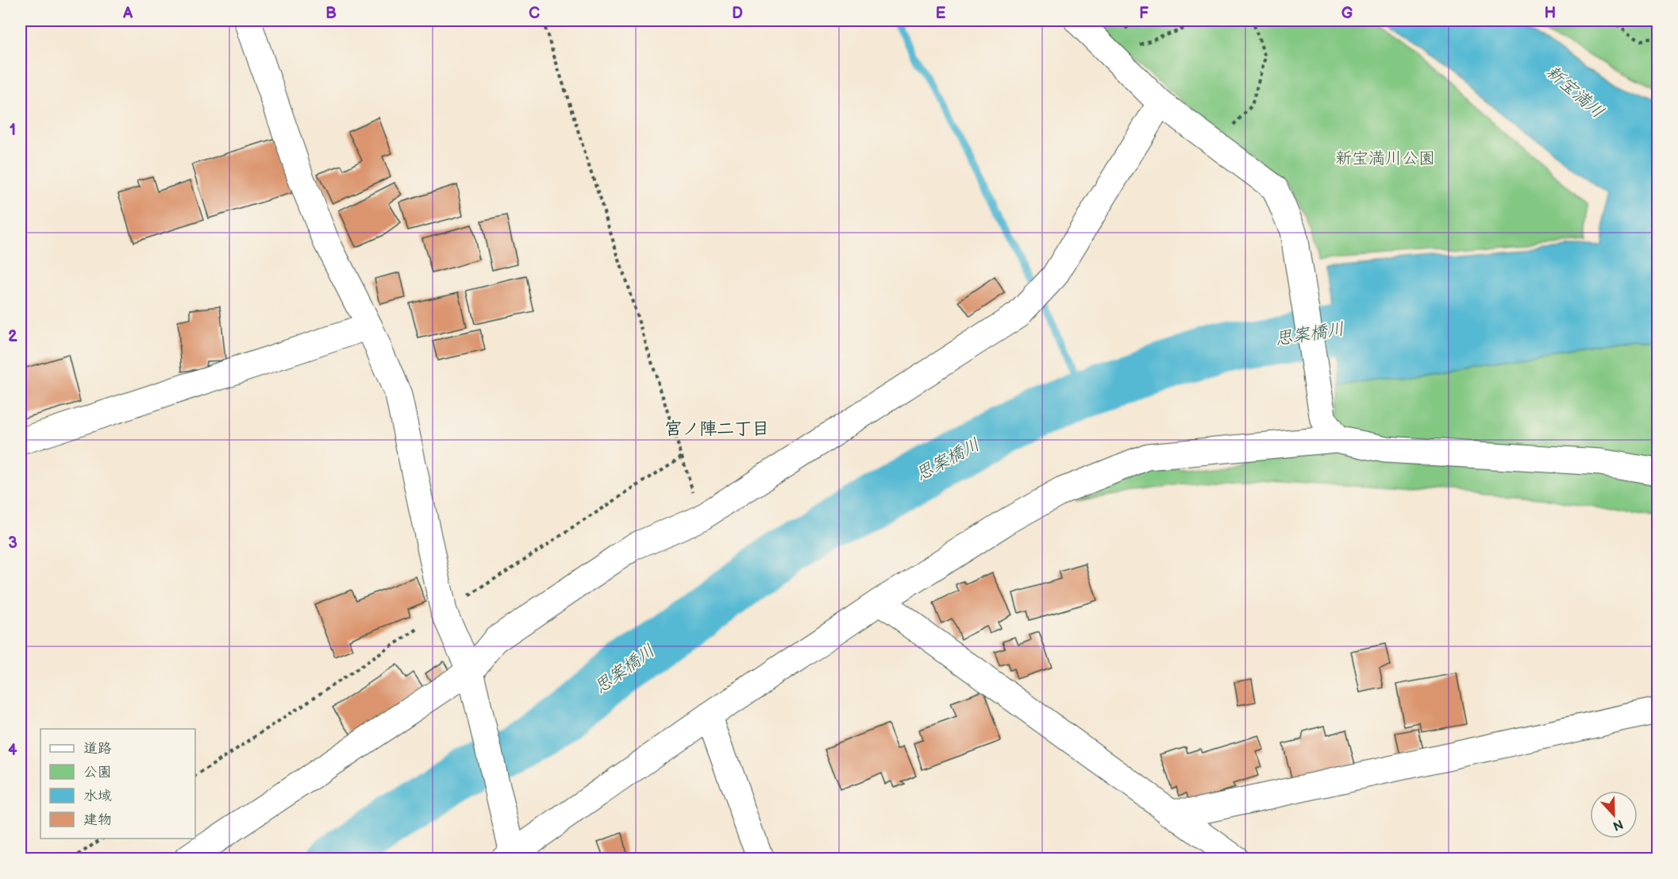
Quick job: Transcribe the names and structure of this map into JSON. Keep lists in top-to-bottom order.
{
  "districts": ["宮ノ陣二丁目"],
  "water": ["新宝満川", "思案橋川"],
  "parks": ["新宝満川公園"],
  "legend": [
    "道路",
    "公園",
    "水域",
    "建物"
  ],
  "north": "bottom",
  "grid": {
    "columns": [
      "A",
      "B",
      "C",
      "D",
      "E",
      "F",
      "G",
      "H"
    ],
    "rows": [
      "1",
      "2",
      "3",
      "4"
    ]
  }
}
